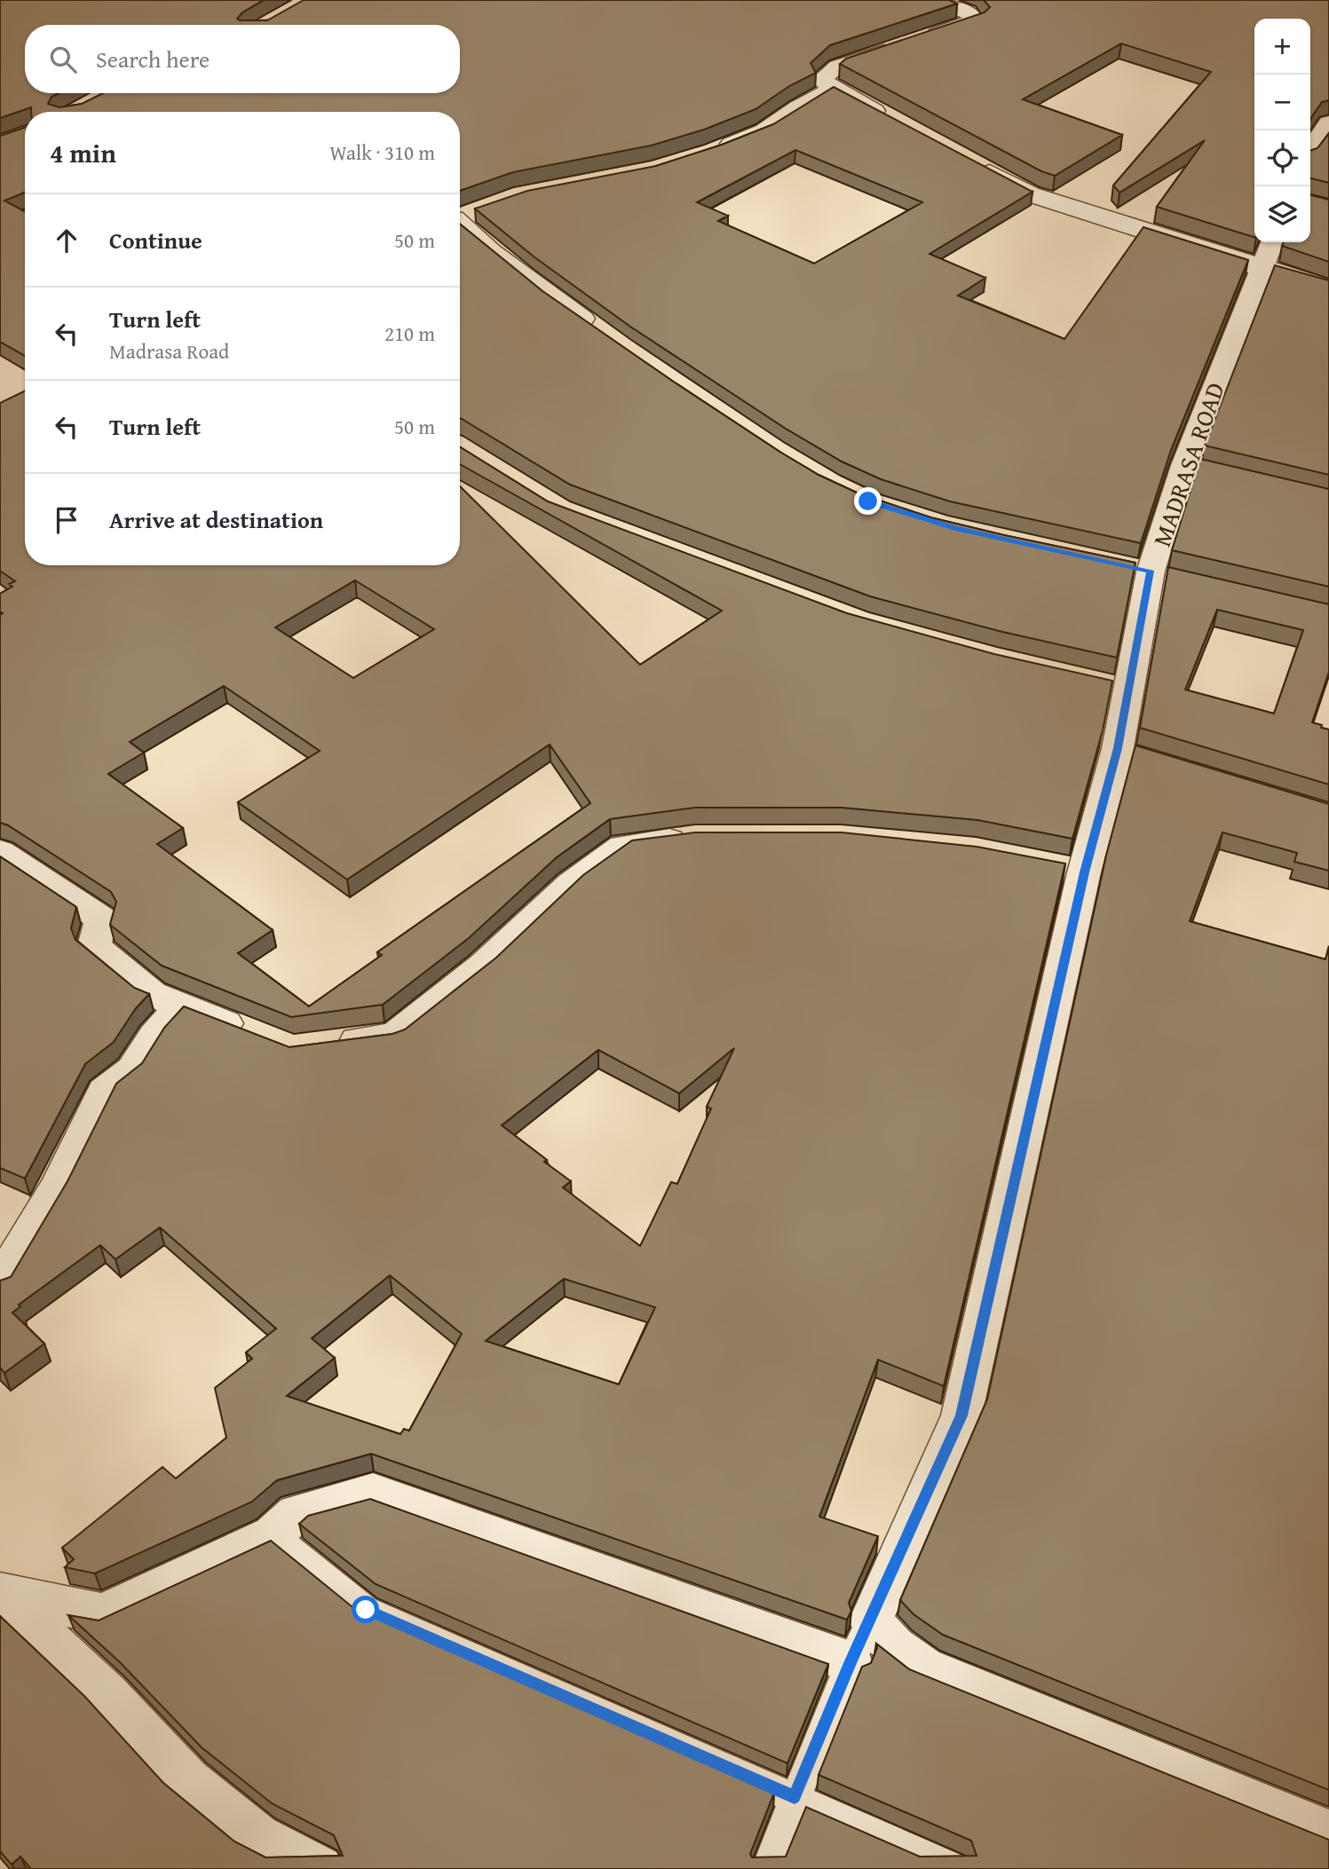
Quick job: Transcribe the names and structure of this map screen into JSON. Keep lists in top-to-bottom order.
{
  "streets": {
    "street": ["MADRASA ROAD"]
  },
  "page": {
    "map_buttons": ["+", "−"],
    "search": "Search here",
    "heading": ["4 min", "Walk · 310 m"],
    "list": [
      ["Continue", "50 m"],
      ["Turn left", "Madrasa Road", "210 m"],
      ["Turn left", "50 m"],
      "Arrive at destination"
    ]
  }
}
